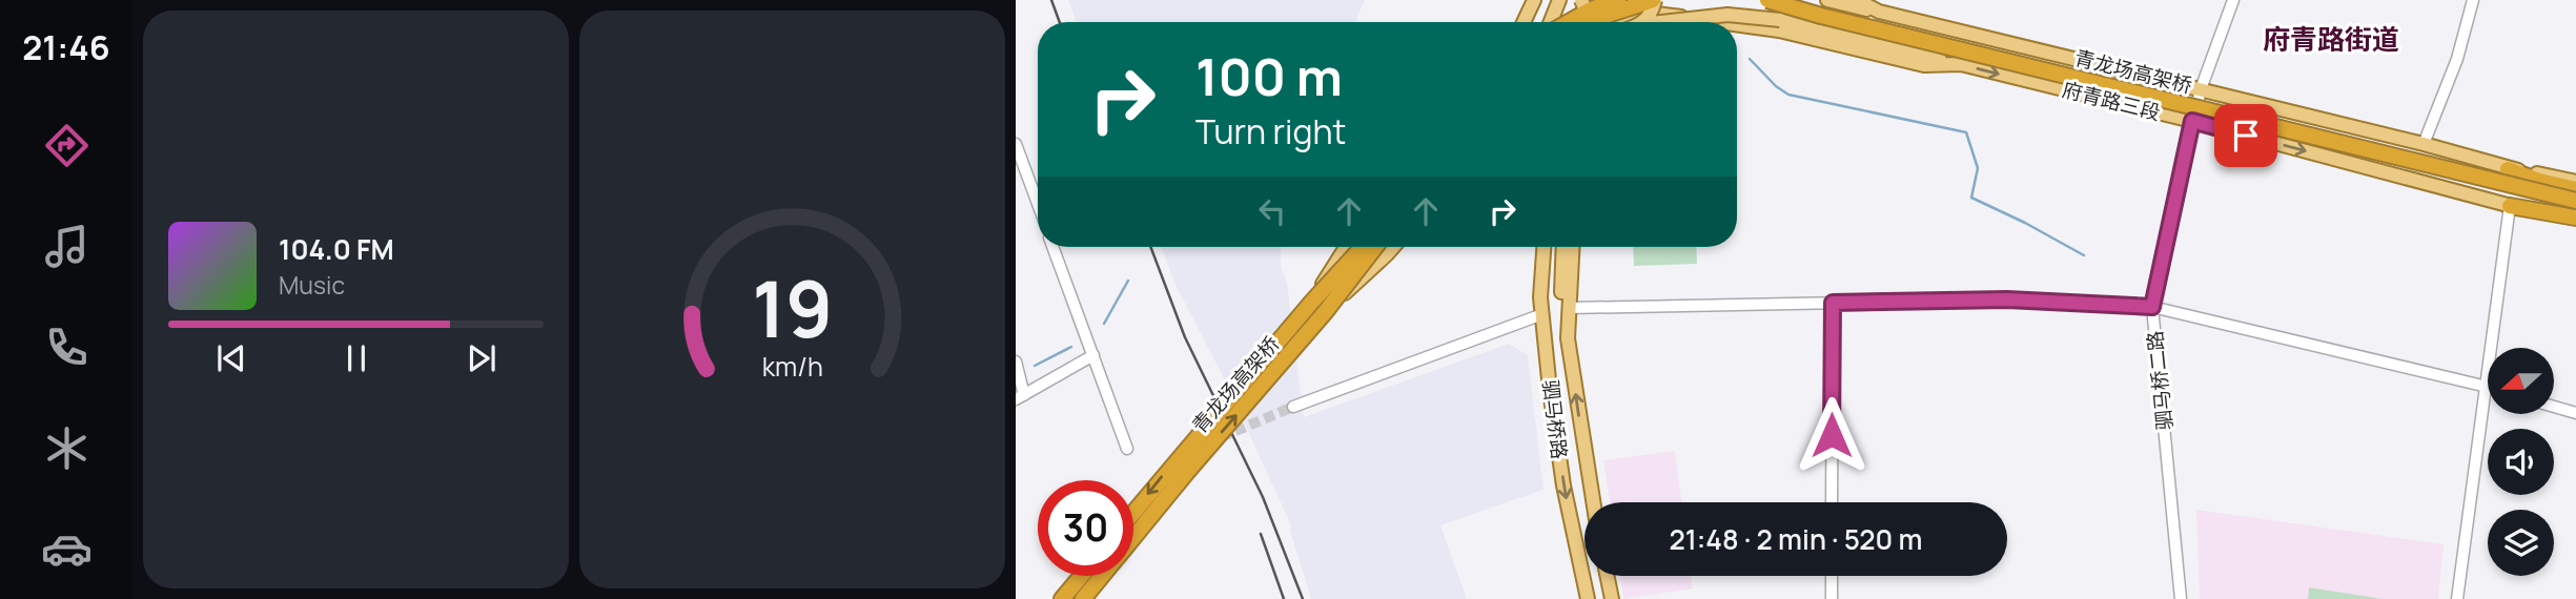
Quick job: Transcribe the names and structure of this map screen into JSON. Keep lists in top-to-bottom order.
{
  "streets": {
    "highway": ["青龙场高架桥"],
    "main road": ["府青路三段", "驷马桥路"],
    "street": ["驷马桥二路"]
  },
  "crossings": [
    ["府青路三段", "驷马桥二路"]
  ],
  "districts": ["府青路街道"],
  "north": "left",
  "page": {
    "tabs": "21:46",
    "turn": ["100 m", "Turn right"],
    "song": ["104.0 FM", "Music"],
    "limit": "30",
    "trip": "21:48 · 2 min · 520 m",
    "gauge": ["19", "km/h"]
  }
}
